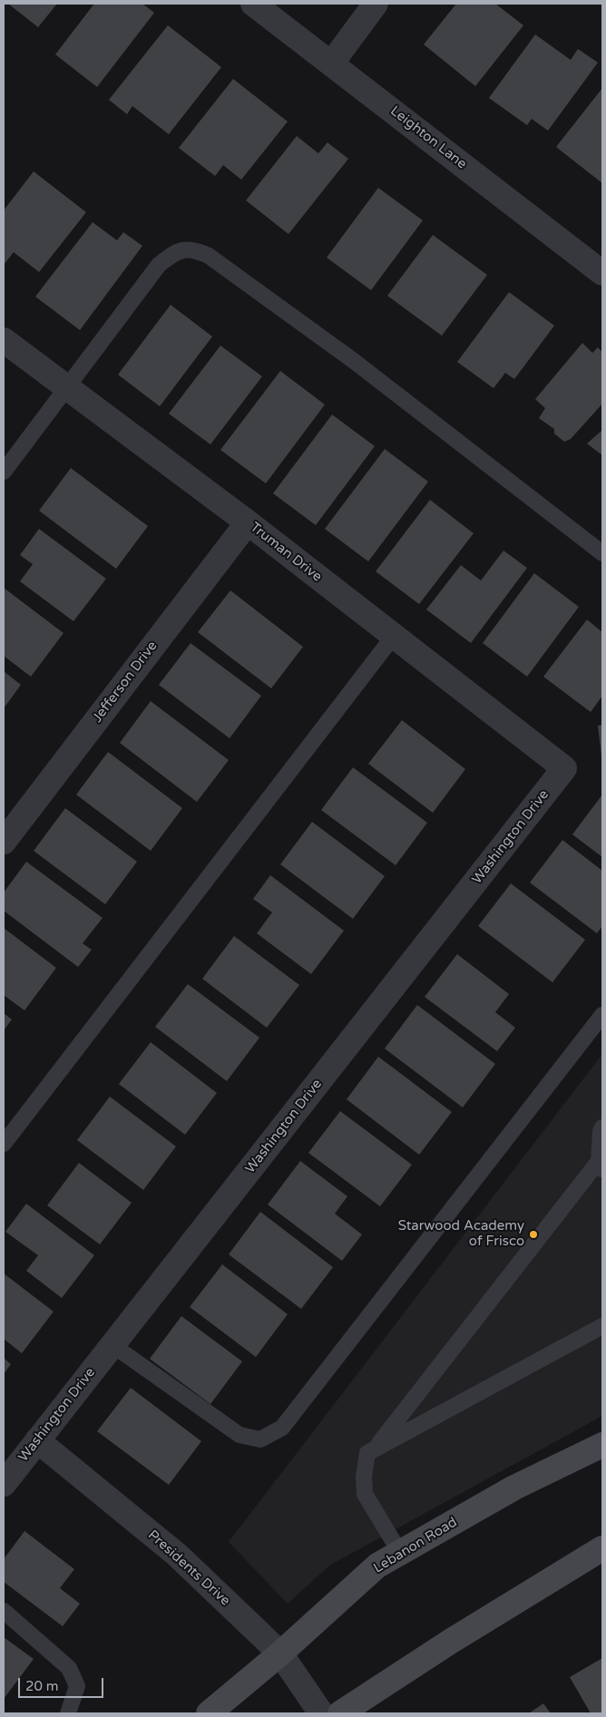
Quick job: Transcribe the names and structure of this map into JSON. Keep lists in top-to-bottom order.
{
  "streets": {
    "main road": ["Lebanon Road"],
    "street": [
      "Leighton Lane",
      "Truman Drive",
      "Jefferson Drive",
      "Washington Drive",
      "Presidents Drive"
    ]
  },
  "crossings": [
    ["Truman Drive", "Jefferson Drive"],
    ["Truman Drive", "Washington Drive"],
    ["Washington Drive", "Presidents Drive"],
    ["Lebanon Road", "Presidents Drive"]
  ],
  "places": ["Starwood Academy of Frisco"],
  "scale_bar": "20 m"
}
